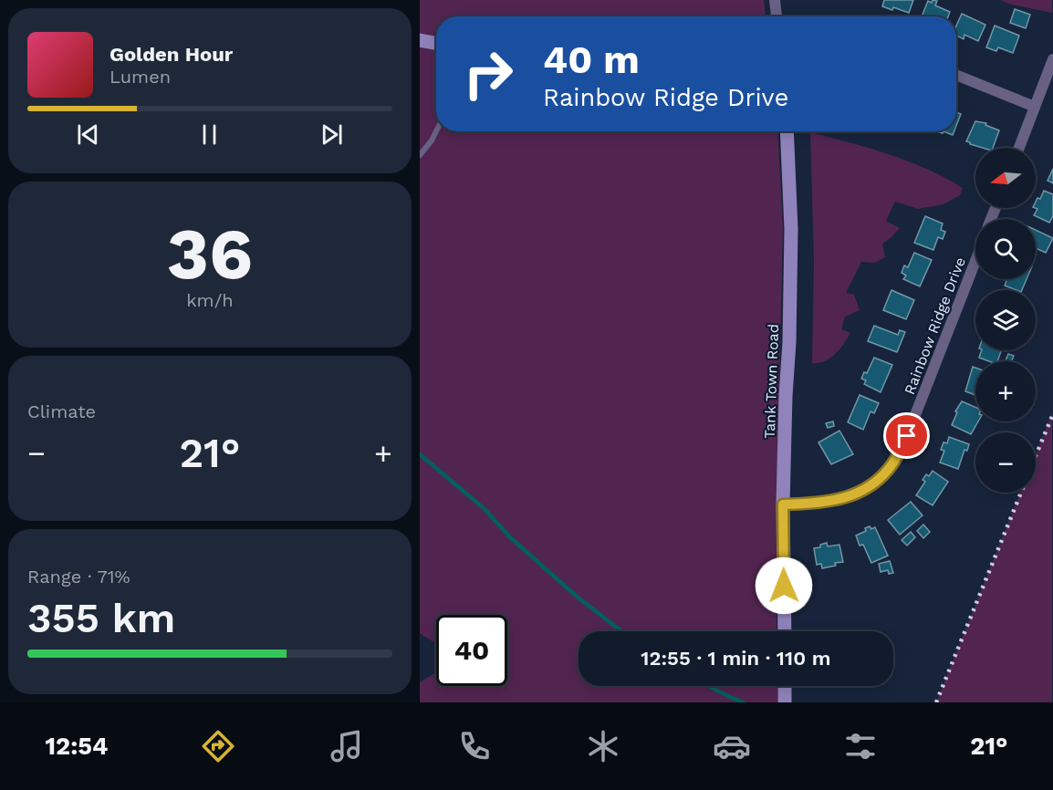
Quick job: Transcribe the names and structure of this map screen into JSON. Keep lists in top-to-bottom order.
{
  "streets": {
    "street": ["Rainbow Ridge Drive", "Tank Town Road"]
  },
  "crossings": [
    ["Rainbow Ridge Drive", "Tank Town Road"]
  ],
  "north": "left",
  "page": {
    "turn": ["40 m", "Rainbow Ridge Drive"],
    "song": ["Golden Hour", "Lumen"],
    "map_buttons": ["+", "−"],
    "tile": [
      ["36", "km/h"],
      "Climate",
      ["Range · 71%", "355 km"]
    ],
    "heat": ["−", "21°", "+"],
    "limit": "40",
    "trip": "12:55 · 1 min · 110 m",
    "tabs": ["12:54", "21°"]
  }
}
